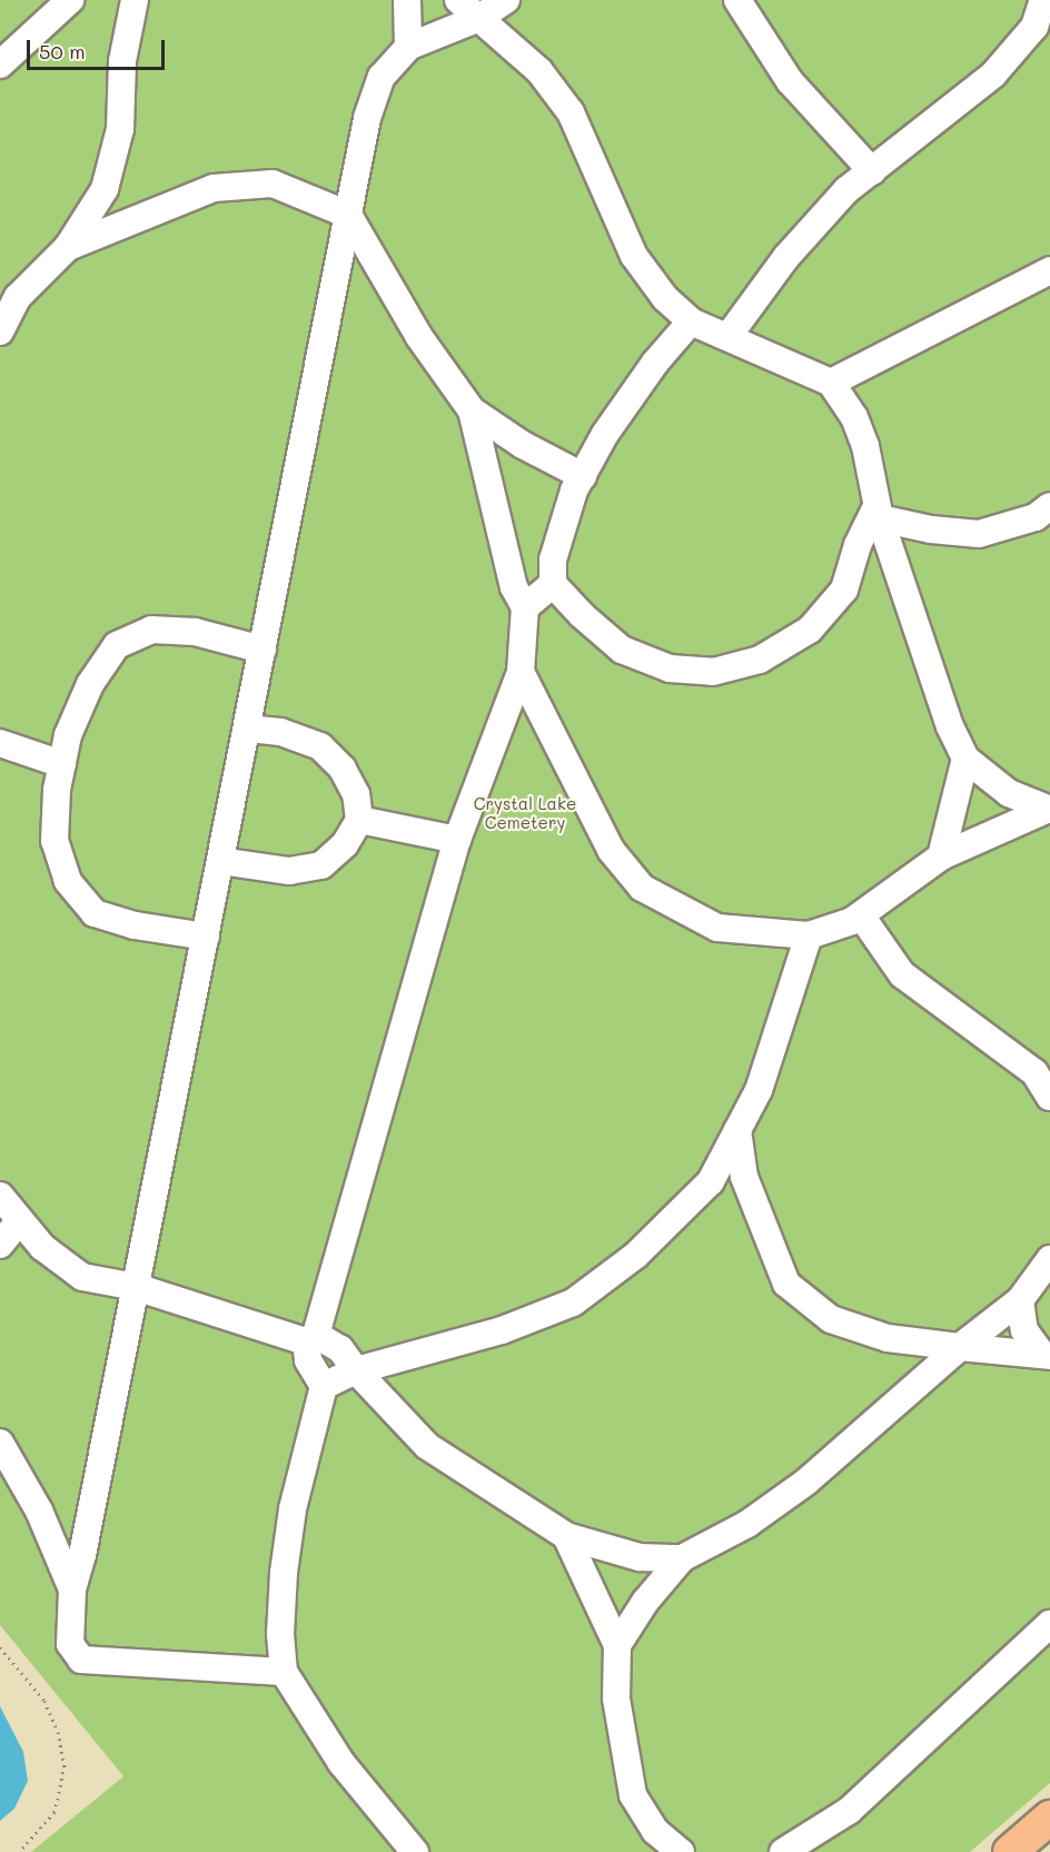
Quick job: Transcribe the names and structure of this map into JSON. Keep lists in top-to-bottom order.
{
  "parks": ["Crystal Lake Cemetery"],
  "scale_bar": "50 m"
}
